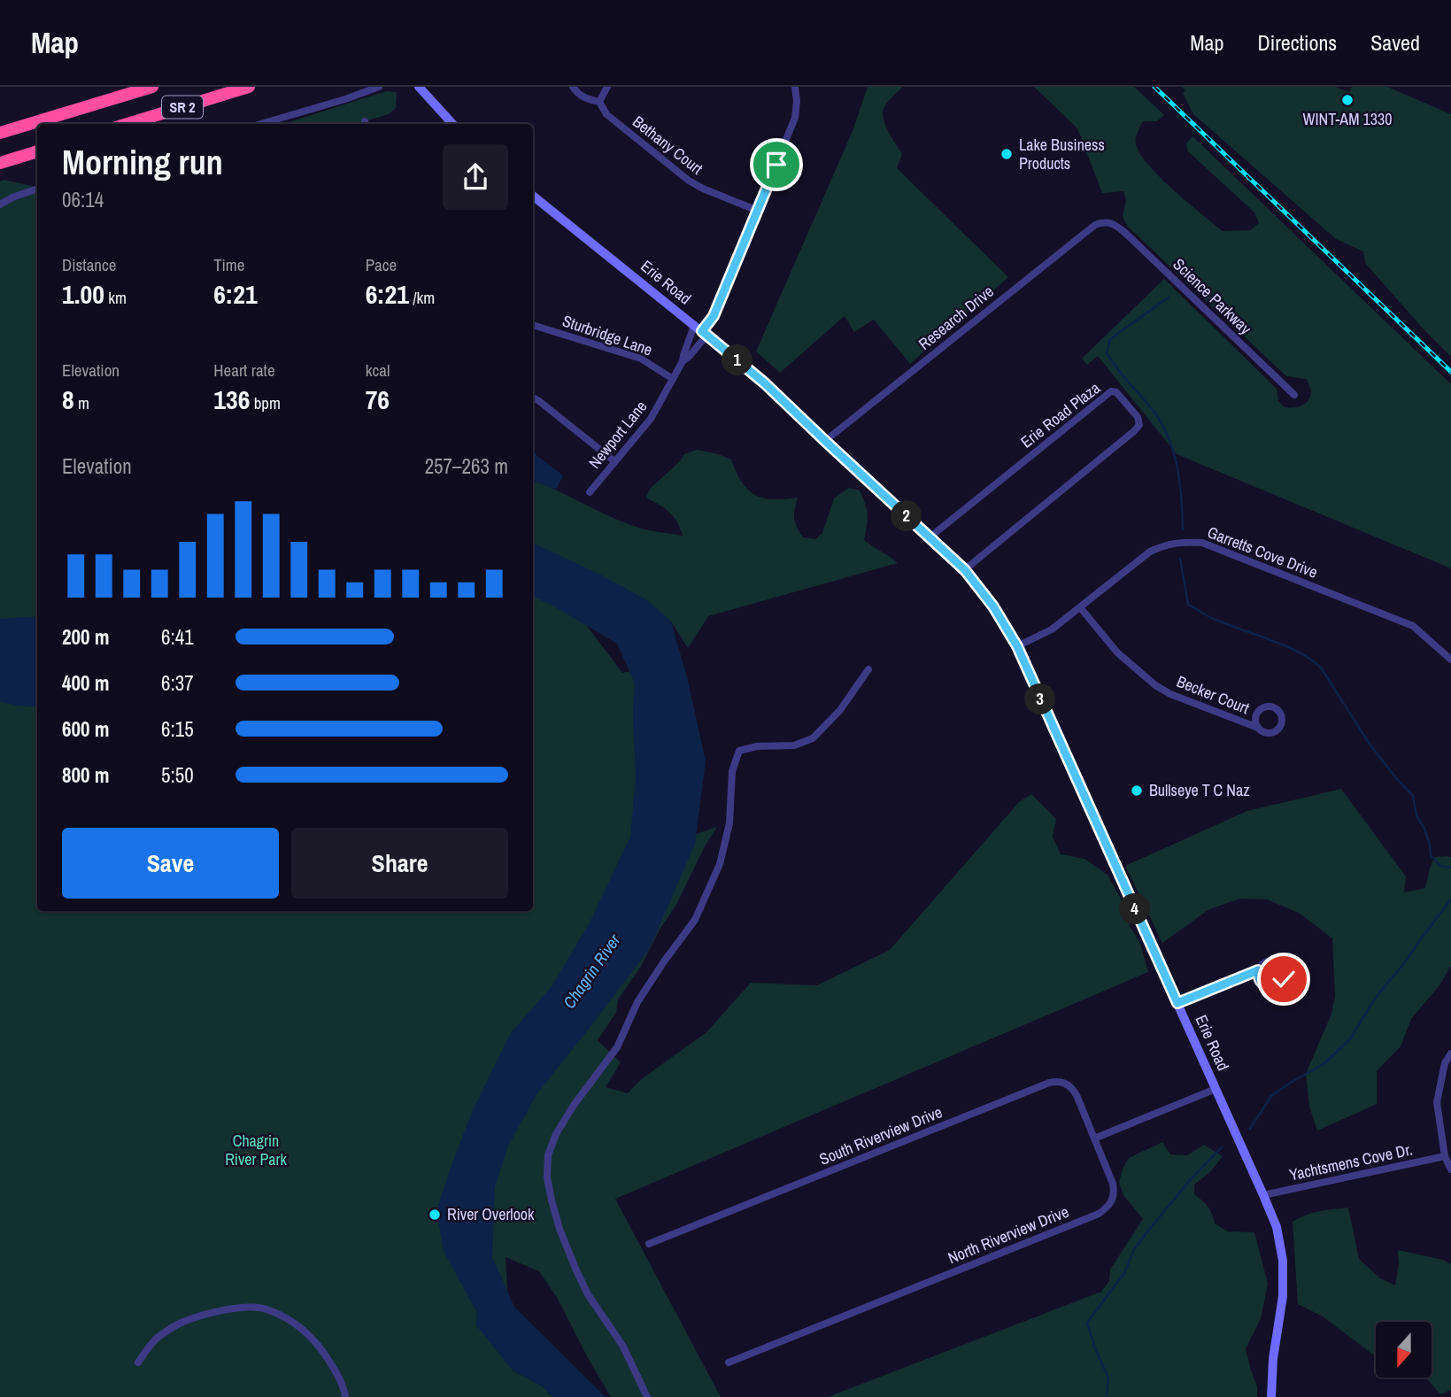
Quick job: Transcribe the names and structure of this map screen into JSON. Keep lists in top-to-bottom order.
{
  "streets": {
    "highway": ["SR 2"],
    "street": [
      "Bethany Court",
      "Erie Road",
      "Science Parkway",
      "Research Drive",
      "Sturbridge Lane",
      "Erie Road Plaza",
      "Newport Lane",
      "Garretts Cove Drive",
      "Becker Court",
      "South Riverview Drive",
      "Yachtsmens Cove Dr.",
      "North Riverview Drive"
    ]
  },
  "crossings": [
    ["Erie Road", "Research Drive"],
    ["Erie Road", "Erie Road Plaza"],
    ["Erie Road", "Newport Lane"],
    ["Erie Road", "Garretts Cove Drive"],
    ["Erie Road", "Yachtsmens Cove Dr."],
    ["Science Parkway", "Research Drive"],
    ["Sturbridge Lane", "Newport Lane"],
    ["Garretts Cove Drive", "Becker Court"],
    ["South Riverview Drive", "North Riverview Drive"]
  ],
  "water": ["Chagrin River"],
  "parks": ["Chagrin River Park"],
  "places": [
    "WINT-AM 1330",
    "Lake Business Products",
    "Bullseye T C Naz",
    "River Overlook"
  ],
  "north": "bottom",
  "page": {
    "header": "Map",
    "nav": ["Map", "Directions", "Saved"],
    "heading": ["Morning run", "06:14"],
    "stats": [
      ["Distance", "1.00 km"],
      ["Time", "6:21"],
      ["Pace", "6:21 /km"],
      ["Elevation", "8 m"],
      ["Heart rate", "136 bpm"],
      ["kcal", "76"]
    ],
    "pins": [
      "1",
      "2",
      "3",
      "4"
    ],
    "chart": ["Elevation", "257–263 m"],
    "list": [
      {
        "name": "200 m",
        "note": "6:41"
      },
      {
        "name": "400 m",
        "note": "6:37"
      },
      {
        "name": "600 m",
        "note": "6:15"
      },
      {
        "name": "800 m",
        "note": "5:50"
      }
    ],
    "buttons": ["Save", "Share"]
  }
}
